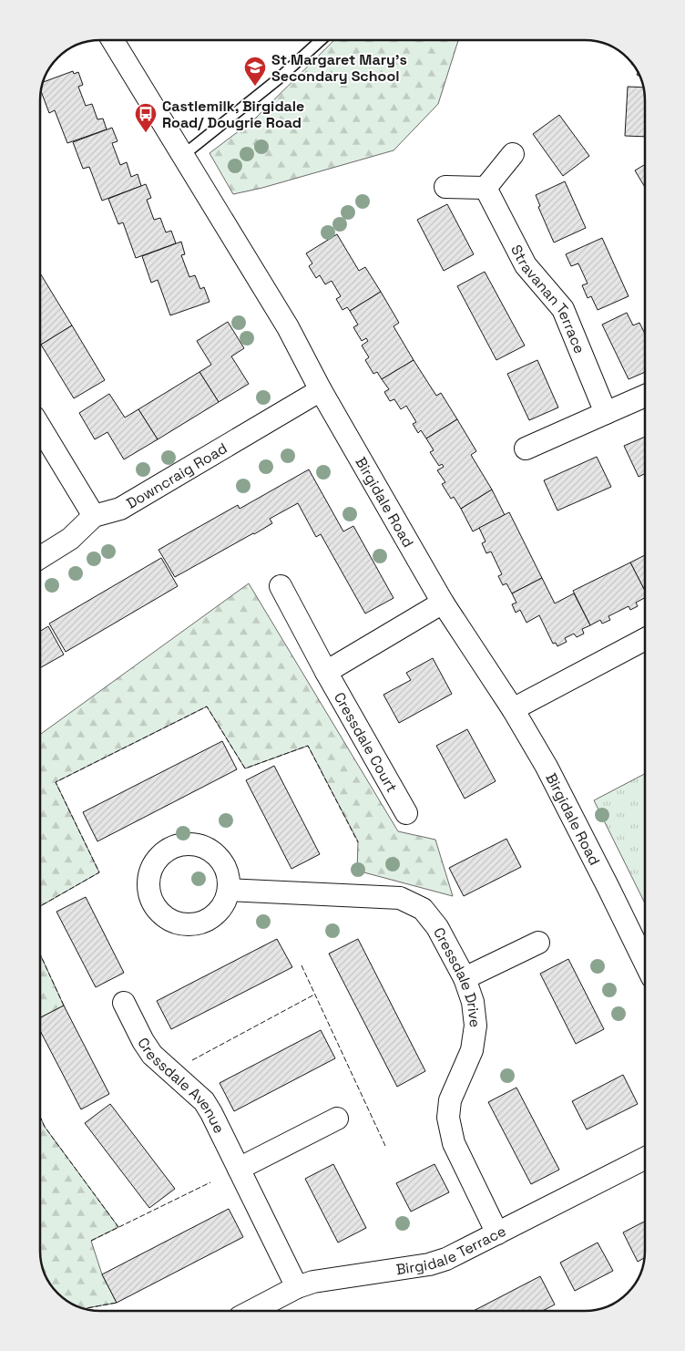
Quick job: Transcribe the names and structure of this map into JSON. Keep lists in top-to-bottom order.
{
  "streets": {
    "street": [
      "Stravanan Terrace",
      "Downcraig Road",
      "Birgidale Road",
      "Cressdale Court",
      "Cressdale Drive",
      "Cressdale Avenue",
      "Birgidale Terrace"
    ]
  },
  "crossings": [
    ["Downcraig Road", "Birgidale Road"],
    ["Cressdale Drive", "Birgidale Terrace"],
    ["Cressdale Avenue", "Birgidale Terrace"]
  ],
  "places": {
    "school or university": ["St Margaret Mary's Secondary School"],
    "bus stop": ["Castlemilk, Birgidale Road/ Dougrie Road"]
  }
}
